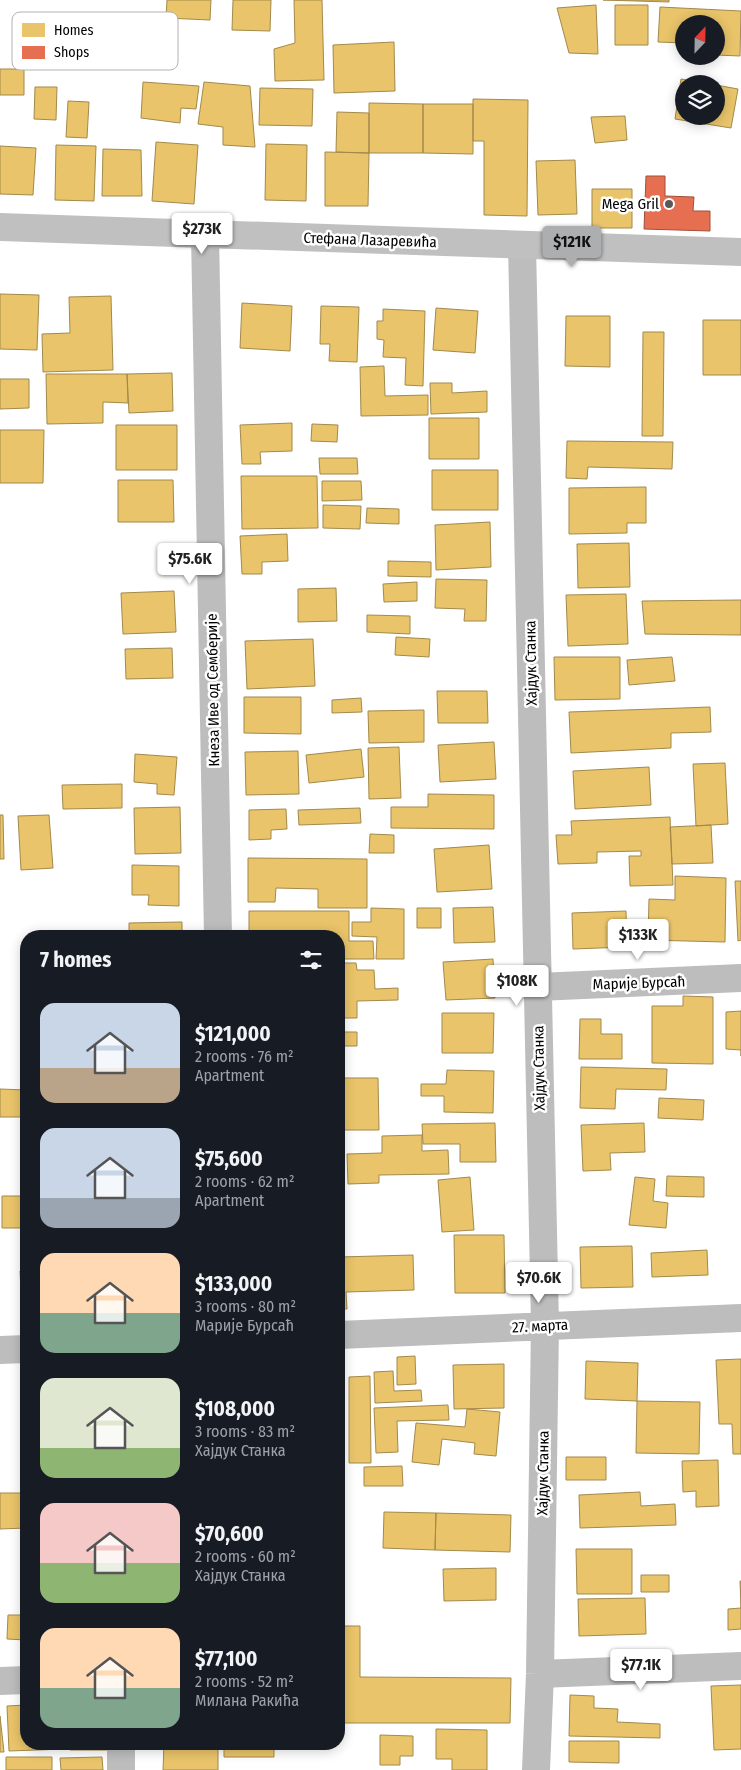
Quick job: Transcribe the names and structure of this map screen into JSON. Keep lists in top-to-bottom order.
{
  "streets": {
    "street": [
      "Стефана Лазаревића",
      "Хајдук Станка",
      "Кнеза Иве од Семберије",
      "Марије Бурсаћ",
      "27. марта"
    ]
  },
  "crossings": [
    ["Стефана Лазаревића", "Хајдук Станка"],
    ["Стефана Лазаревића", "Кнеза Иве од Семберије"],
    ["Хајдук Станка", "Марије Бурсаћ"],
    ["Хајдук Станка", "27. марта"]
  ],
  "places": ["Mega Gril"],
  "legend": ["Homes", "Shops"],
  "north": "top",
  "page": {
    "price": [
      "$273K",
      "$121K",
      "$75.6K",
      "$133K",
      "$108K",
      "$70.6K",
      "$77.1K"
    ],
    "heading": "7 homes",
    "list": [
      {
        "name": "$121,000",
        "note": "2 rooms · 76 m² · Apartment"
      },
      {
        "name": "$75,600",
        "note": "2 rooms · 62 m² · Apartment"
      },
      {
        "name": "$133,000",
        "note": "3 rooms · 80 m² · Марије Бурсаћ"
      },
      {
        "name": "$108,000",
        "note": "3 rooms · 83 m² · Хајдук Станка"
      },
      {
        "name": "$70,600",
        "note": "2 rooms · 60 m² · Хајдук Станка"
      },
      {
        "name": "$77,100",
        "note": "2 rooms · 52 m² · Милана Ракића"
      }
    ]
  }
}
